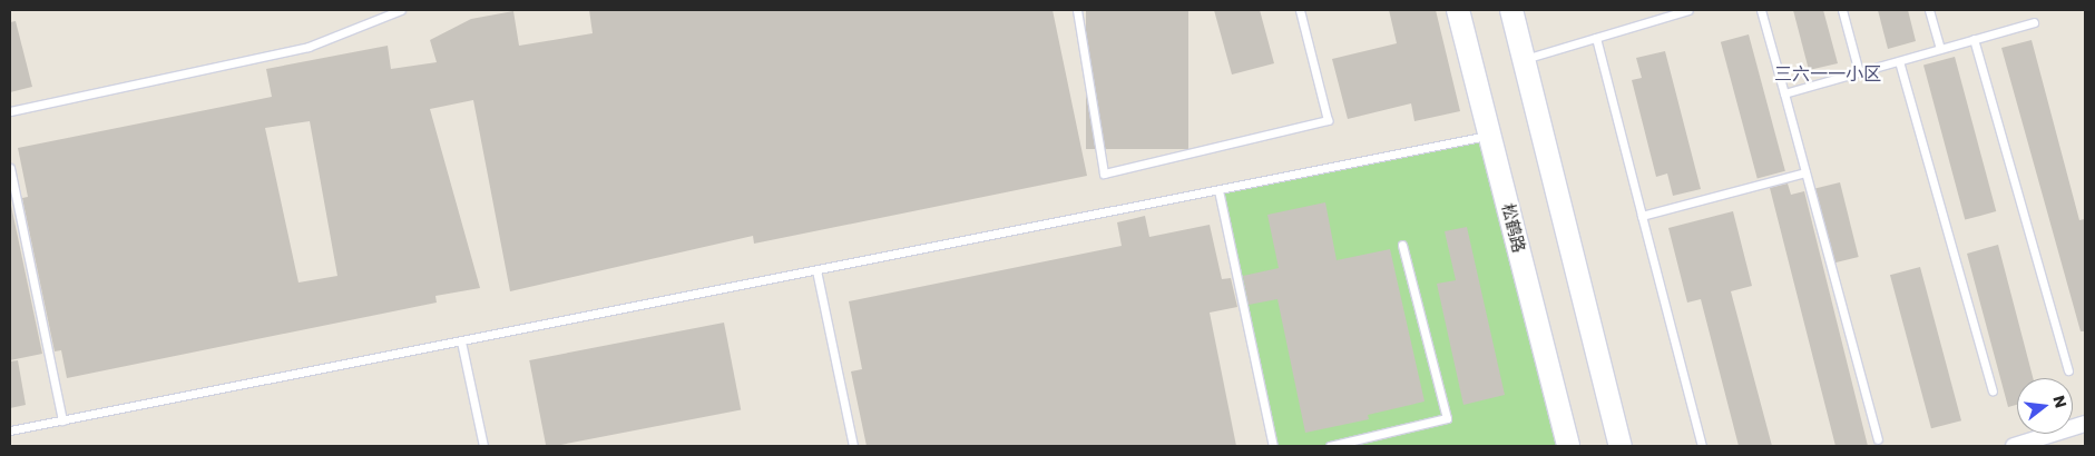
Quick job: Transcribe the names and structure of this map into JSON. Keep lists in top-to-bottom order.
{
  "streets": {
    "main road": ["松鹤路"]
  },
  "districts": ["三六一一小区"],
  "north": "right"
}
